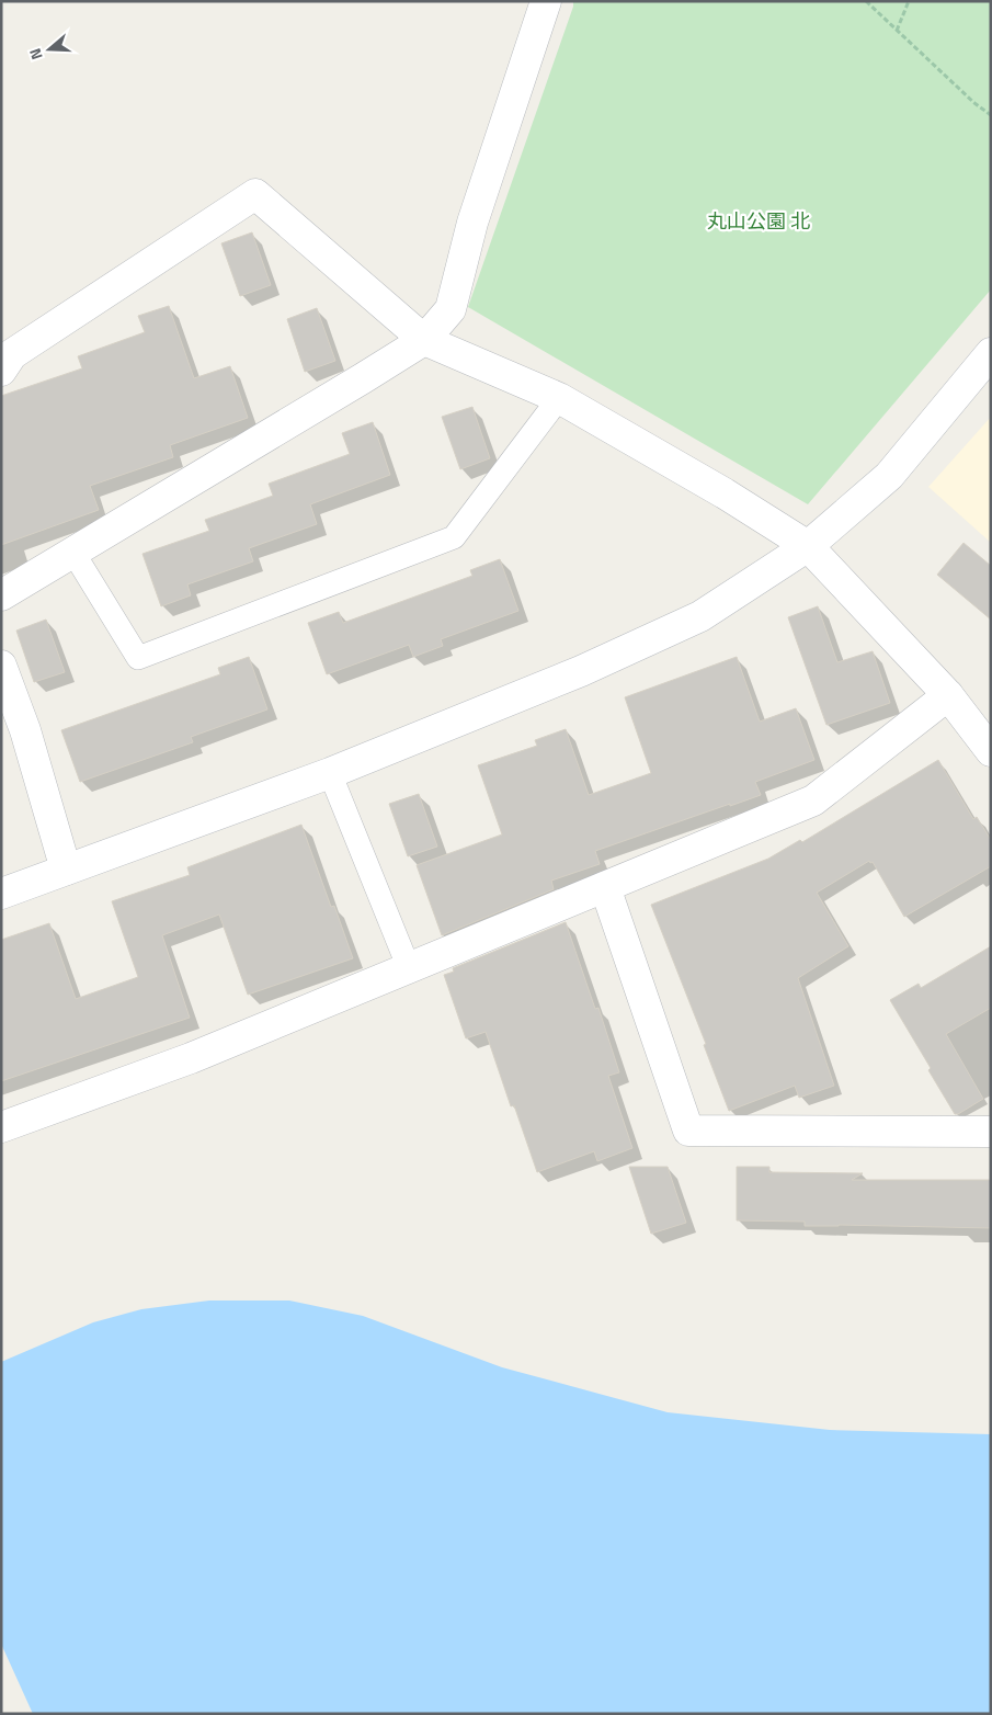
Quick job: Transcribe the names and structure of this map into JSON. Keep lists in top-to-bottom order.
{
  "parks": ["丸山公園 北"],
  "north": "left"
}
